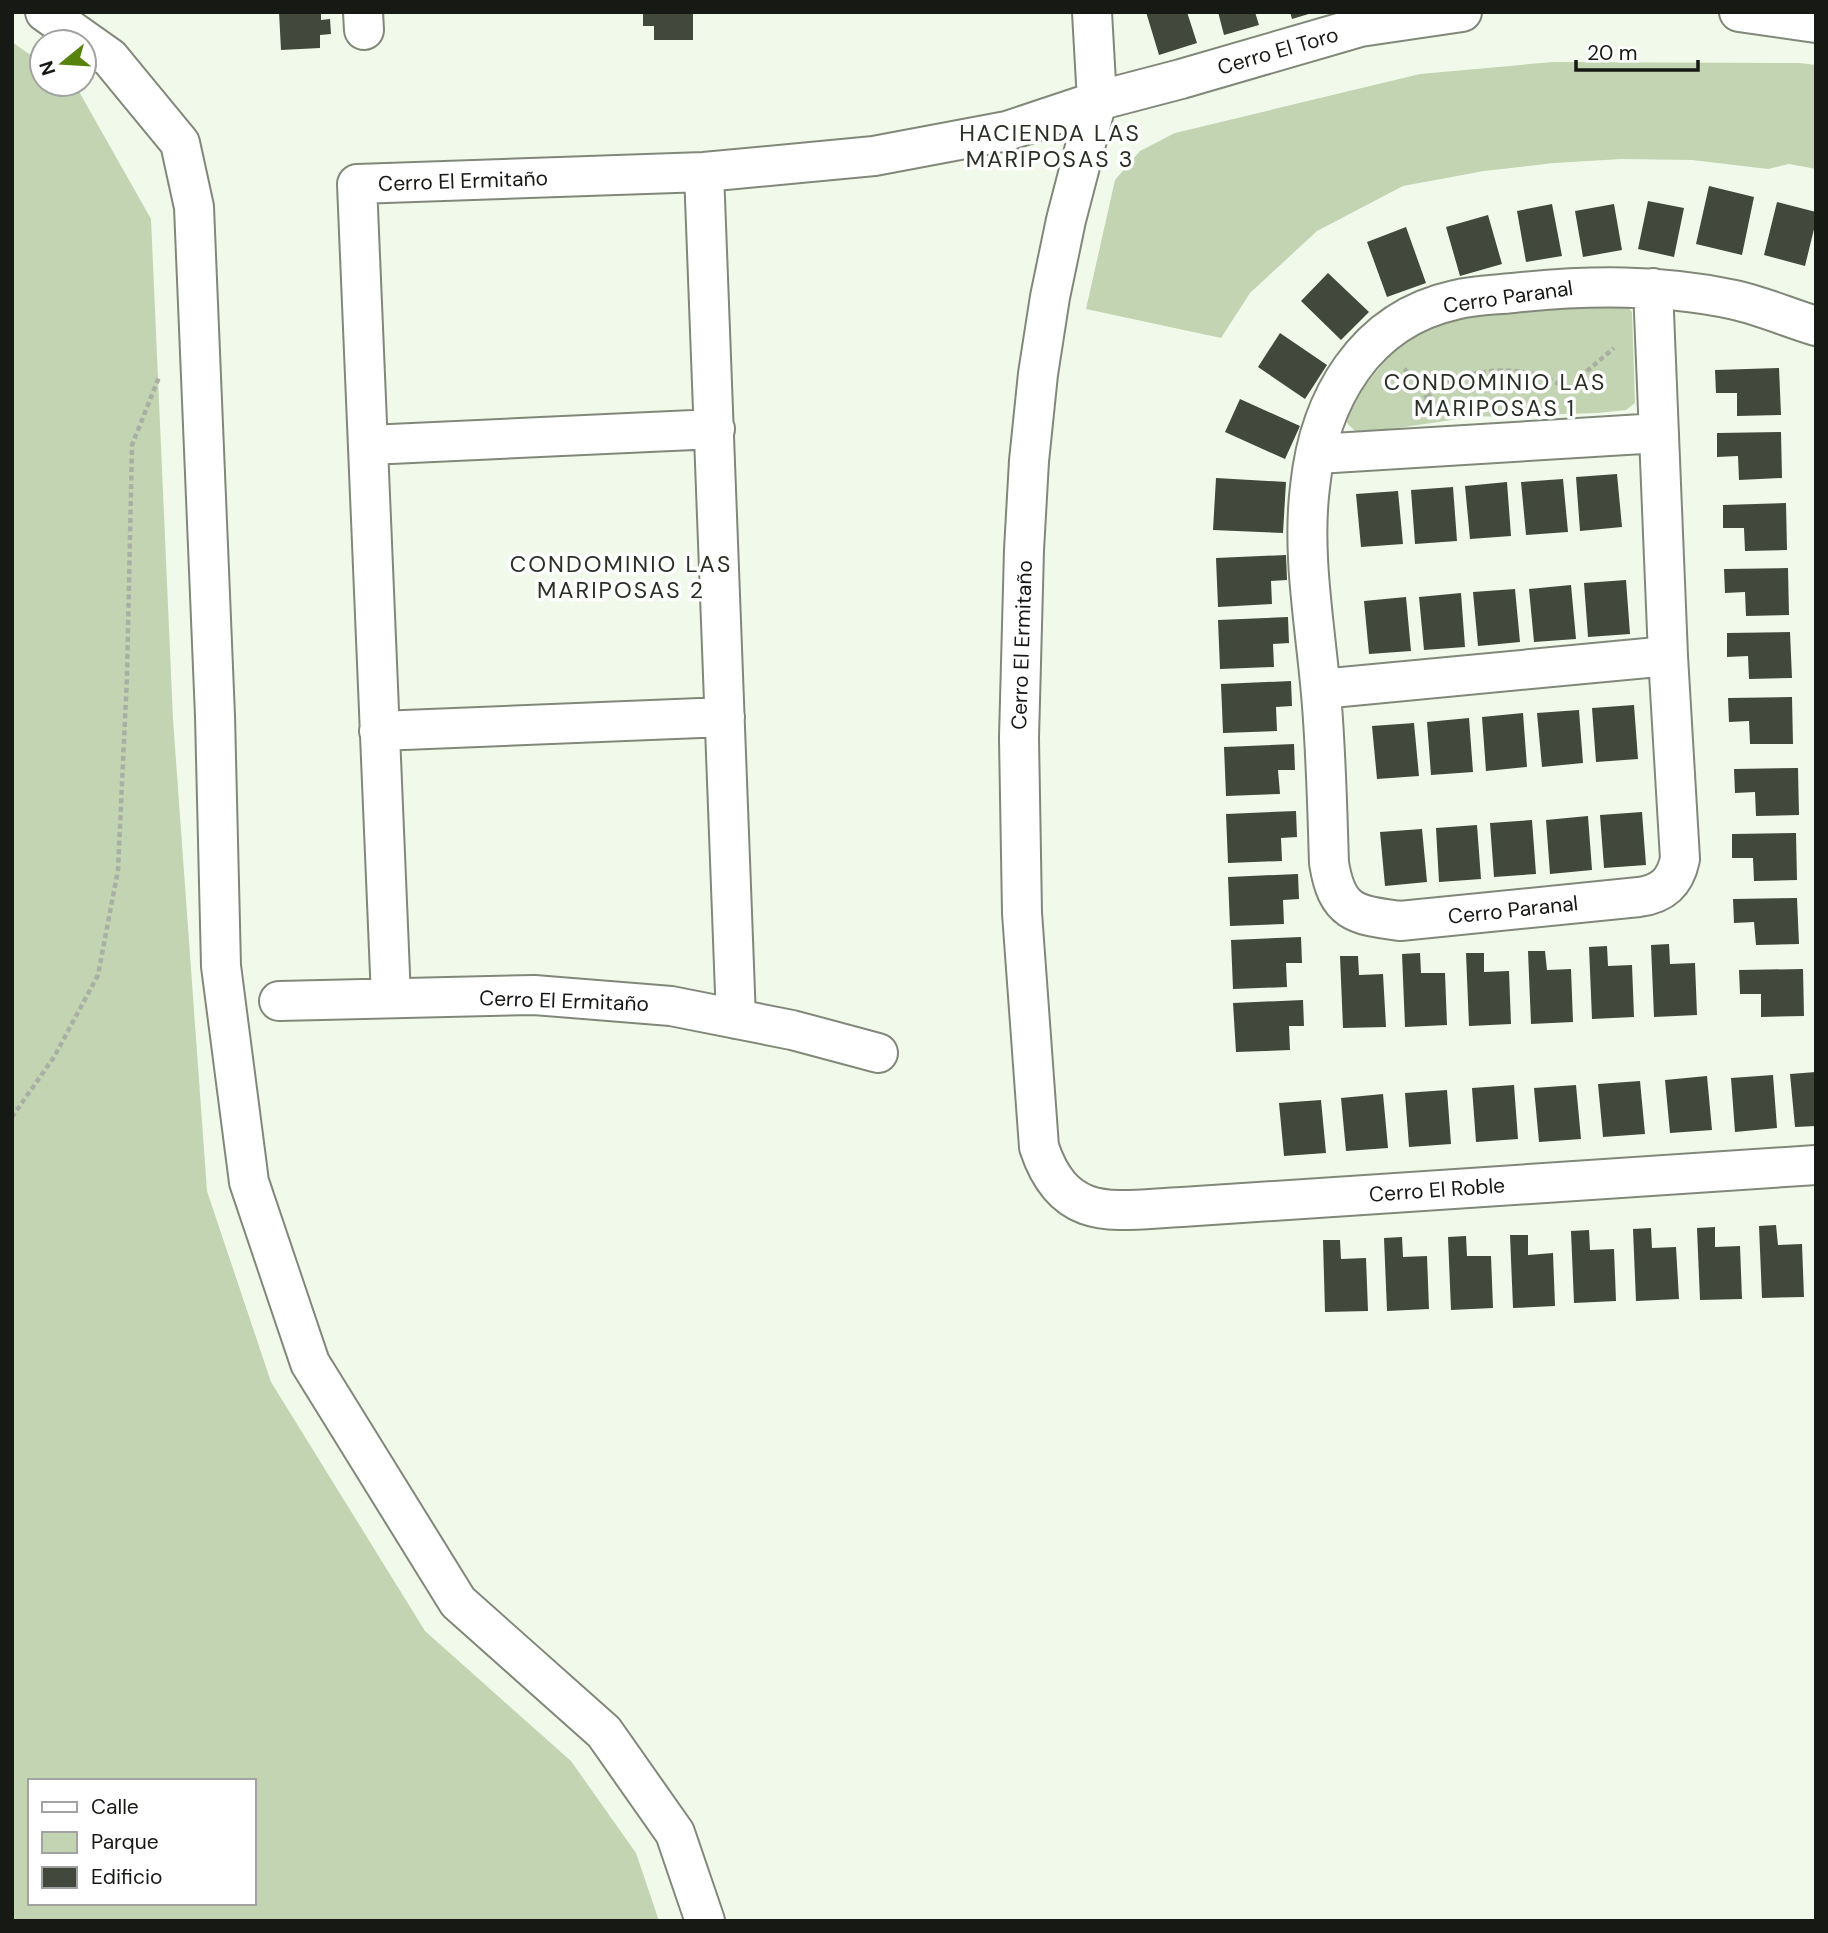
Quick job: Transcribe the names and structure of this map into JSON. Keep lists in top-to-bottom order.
{
  "streets": {
    "street": [
      "Cerro El Toro",
      "Cerro El Ermitaño",
      "Cerro Paranal",
      "Cerro El Roble"
    ]
  },
  "crossings": [
    ["Cerro El Toro", "Cerro El Ermitaño"],
    ["Cerro El Ermitaño", "Cerro El Roble"]
  ],
  "districts": ["HACIENDA LAS MARIPOSAS 3", "CONDOMINIO LAS MARIPOSAS 1", "CONDOMINIO LAS MARIPOSAS 2"],
  "legend": ["Calle", "Parque", "Edificio"],
  "scale_bar": "20 m",
  "north": "left"
}
